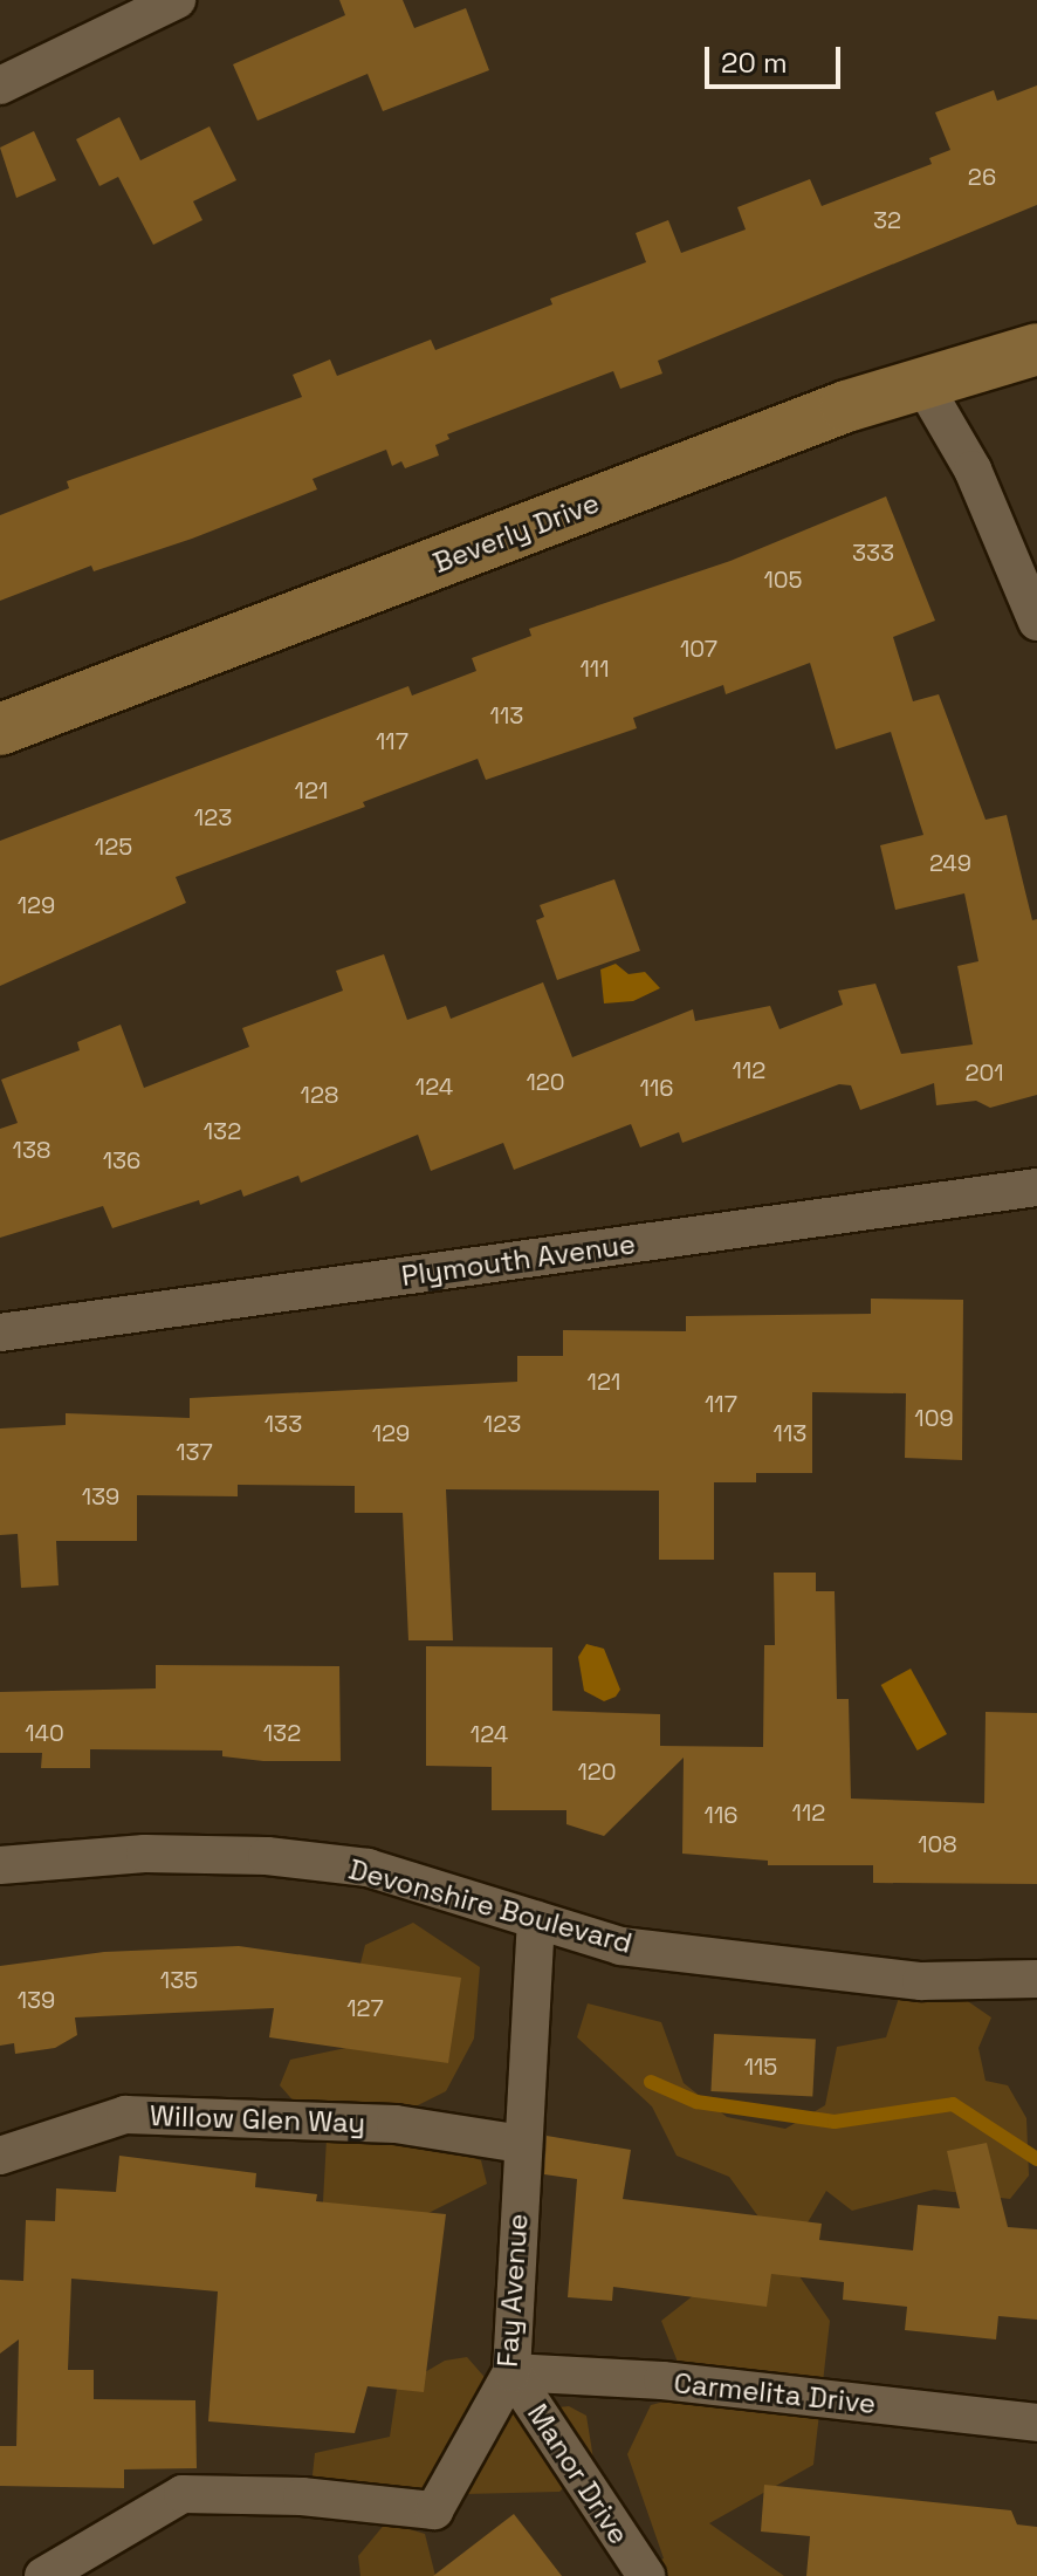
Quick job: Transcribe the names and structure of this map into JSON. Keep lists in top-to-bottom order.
{
  "streets": {
    "street": [
      "Beverly Drive",
      "Plymouth Avenue",
      "Devonshire Boulevard",
      "Willow Glen Way",
      "Fay Avenue",
      "Carmelita Drive",
      "Manor Drive"
    ]
  },
  "crossings": [
    ["Devonshire Boulevard", "Fay Avenue"],
    ["Willow Glen Way", "Fay Avenue"],
    ["Fay Avenue", "Carmelita Drive"],
    ["Fay Avenue", "Manor Drive"],
    ["Carmelita Drive", "Manor Drive"]
  ],
  "house_numbers": [
    "26",
    "32",
    "333",
    "105",
    "107",
    "111",
    "113",
    "117",
    "121",
    "123",
    "125",
    "249",
    "129",
    "112",
    "201",
    "120",
    "124",
    "116",
    "128",
    "132",
    "138",
    "136",
    "121",
    "117",
    "109",
    "133",
    "123",
    "129",
    "113",
    "137",
    "139",
    "140",
    "132",
    "124",
    "120",
    "112",
    "116",
    "108",
    "135",
    "139",
    "127",
    "115"
  ],
  "scale_bar": "20 m"
}
